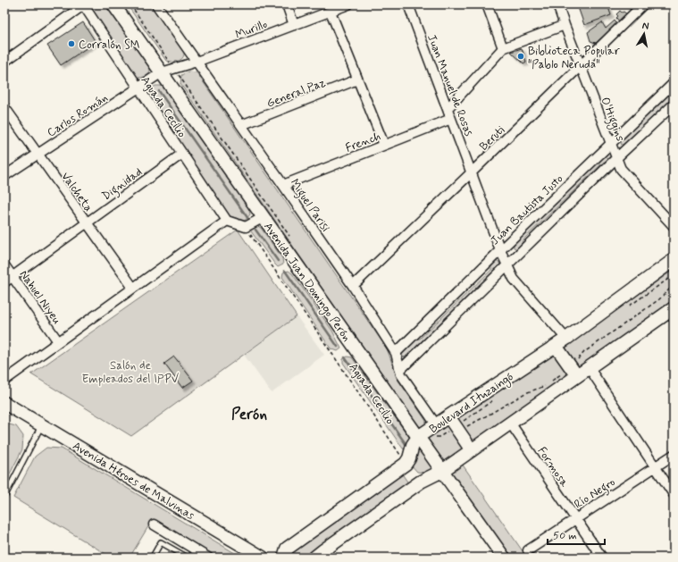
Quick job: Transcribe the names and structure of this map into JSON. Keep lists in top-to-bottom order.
{
  "streets": {
    "main road": ["Avenida Juan Domingo Perón", "Boulevard Ituzaingó", "Avenida Héroes de Malvinas"],
    "street": [
      "Murillo",
      "Juan Manuel de Rosas",
      "General Paz",
      "Aguada Cecilio",
      "Carlos Román",
      "O'Higgins",
      "Beruti",
      "French",
      "Dignidad",
      "Valcheta",
      "Miguel Parisi",
      "Juan Bautista Justo",
      "Nahuel Niyeu",
      "Formosa",
      "Río Negro"
    ]
  },
  "crossings": [
    ["Murillo", "Carlos Román"],
    ["Murillo", "Miguel Parisi"],
    ["Murillo", "Avenida Juan Domingo Perón"],
    ["Juan Manuel de Rosas", "Beruti"],
    ["Juan Manuel de Rosas", "French"],
    ["Juan Manuel de Rosas", "Juan Bautista Justo"],
    ["Juan Manuel de Rosas", "Boulevard Ituzaingó"],
    ["General Paz", "Miguel Parisi"],
    ["Aguada Cecilio", "Carlos Román"],
    ["Aguada Cecilio", "Dignidad"],
    ["Aguada Cecilio", "Boulevard Ituzaingó"],
    ["Carlos Román", "Valcheta"],
    ["Carlos Román", "Avenida Juan Domingo Perón"],
    ["O'Higgins", "Beruti"],
    ["O'Higgins", "Juan Bautista Justo"],
    ["Beruti", "Miguel Parisi"],
    ["French", "Miguel Parisi"],
    ["Dignidad", "Valcheta"],
    ["Dignidad", "Nahuel Niyeu"],
    ["Miguel Parisi", "Juan Bautista Justo"],
    ["Miguel Parisi", "Boulevard Ituzaingó"],
    ["Avenida Juan Domingo Perón", "Boulevard Ituzaingó"],
    ["Formosa", "Río Negro"]
  ],
  "districts": ["Perón"],
  "parks": ["Salón de Empleados del IPPV"],
  "places": ["Corralón SM", "Biblioteca Popular \"Pablo Neruda\""],
  "scale_bar": "50 m",
  "north": "top"
}
